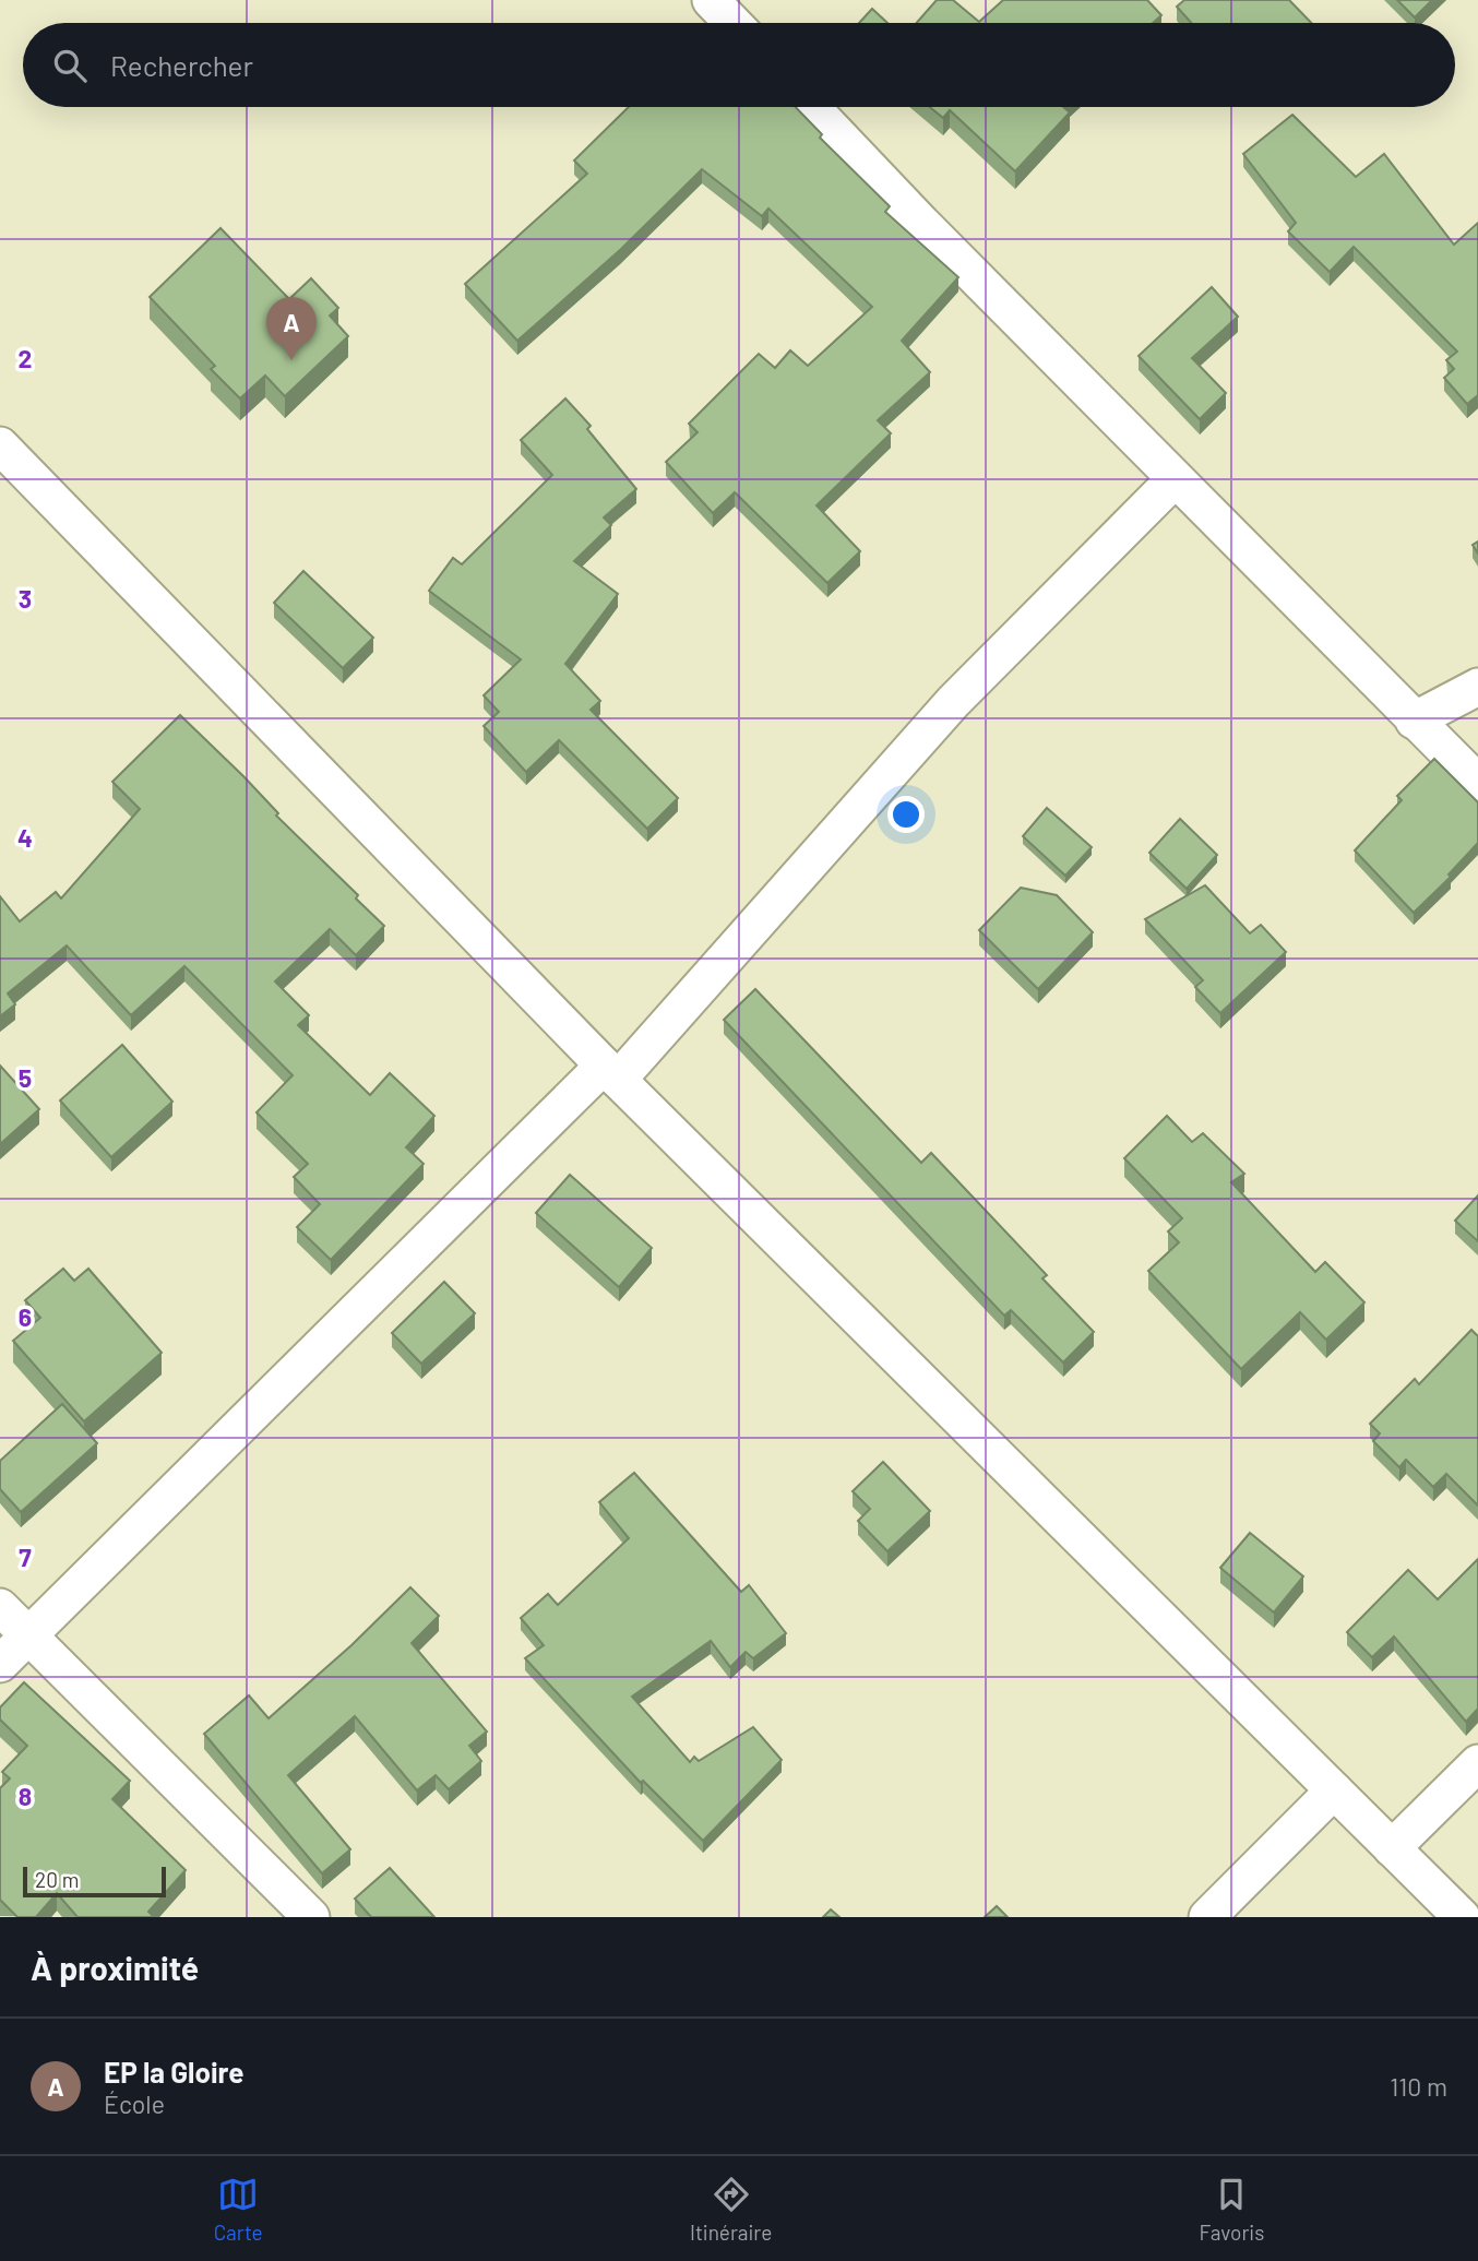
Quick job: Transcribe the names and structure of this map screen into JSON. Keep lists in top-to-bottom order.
{
  "scale_bar": "20 m",
  "page": {
    "search": "Rechercher",
    "pins": "A",
    "scale": "20 m",
    "heading": "À proximité",
    "list": [
      {
        "mark": "A",
        "name": "EP la Gloire",
        "note": "École",
        "value": "110 m"
      }
    ],
    "nav": ["Carte", "Itinéraire", "Favoris"]
  },
  "grid": {
    "rows": [
      "2",
      "3",
      "4",
      "5",
      "6",
      "7",
      "8"
    ]
  }
}
